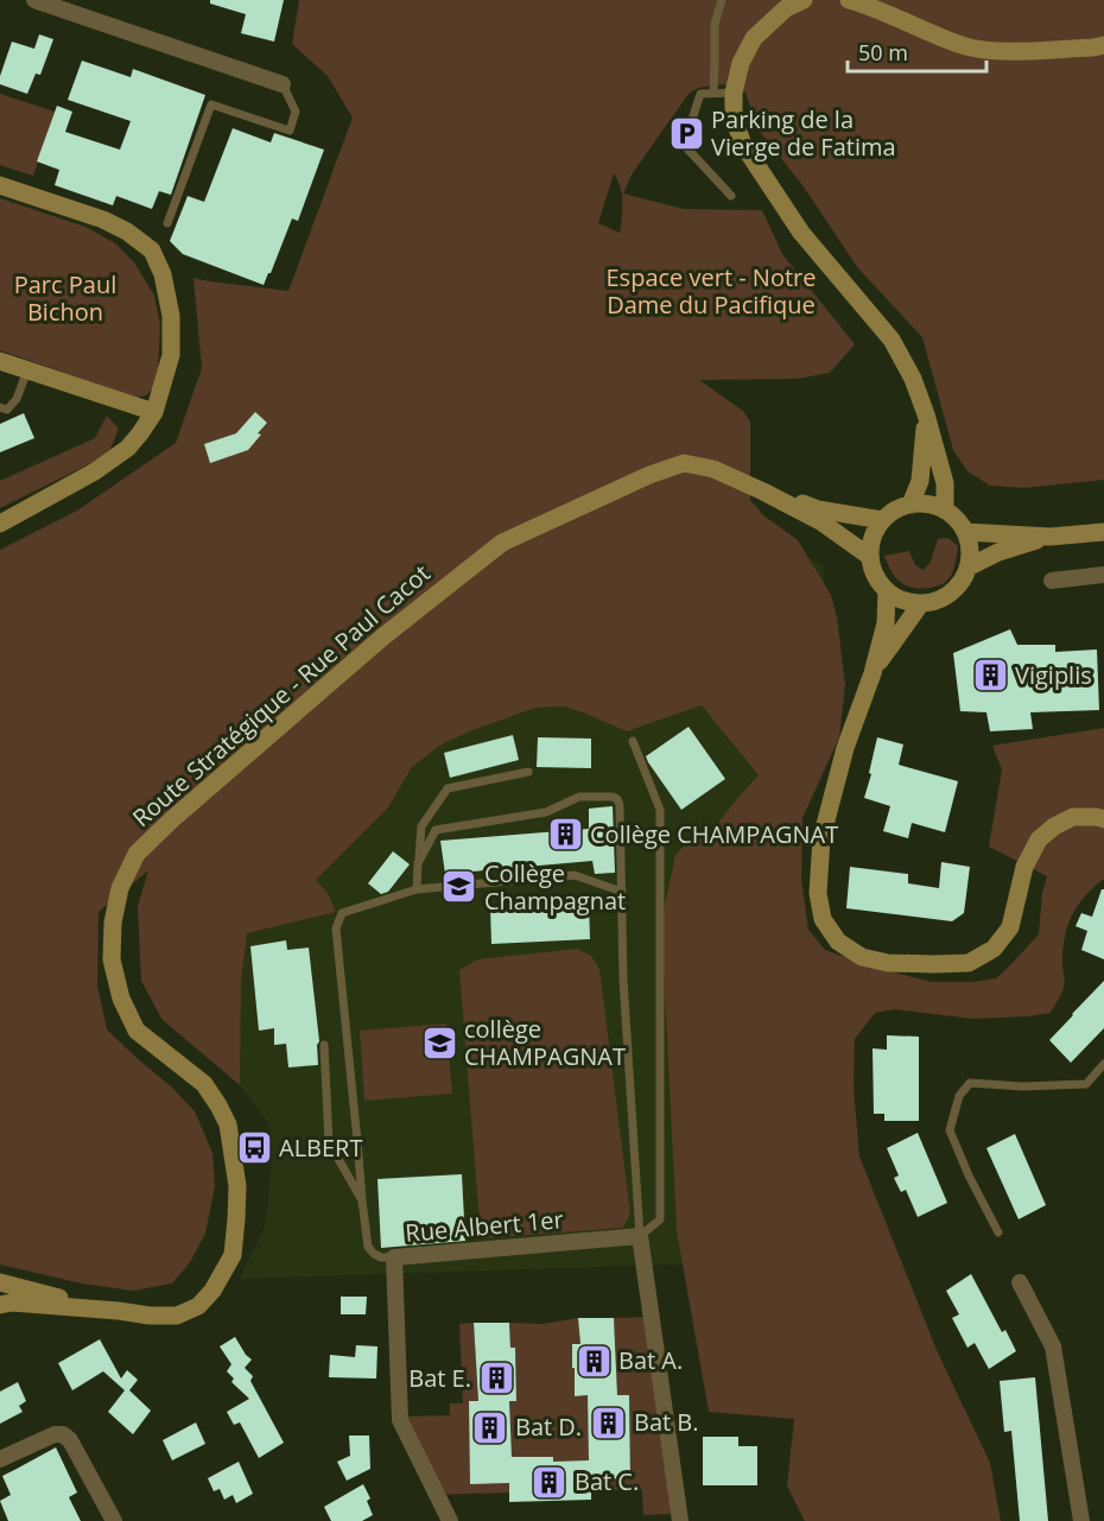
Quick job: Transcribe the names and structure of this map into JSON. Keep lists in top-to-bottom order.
{
  "streets": {
    "street": ["Route Stratégique - Rue Paul Cacot", "Rue Albert 1er"]
  },
  "parks": ["Espace vert - Notre Dame du Pacifique", "Parc Paul Bichon"],
  "places": {
    "parking": ["Parking de la Vierge de Fatima"],
    "building": [
      "Vigiplis",
      "Collège CHAMPAGNAT",
      "Bat A.",
      "Bat E.",
      "Bat B.",
      "Bat D.",
      "Bat C."
    ],
    "school or university": ["Collège Champagnat", "collège CHAMPAGNAT"],
    "bus stop": ["ALBERT"]
  },
  "scale_bar": "50 m"
}
